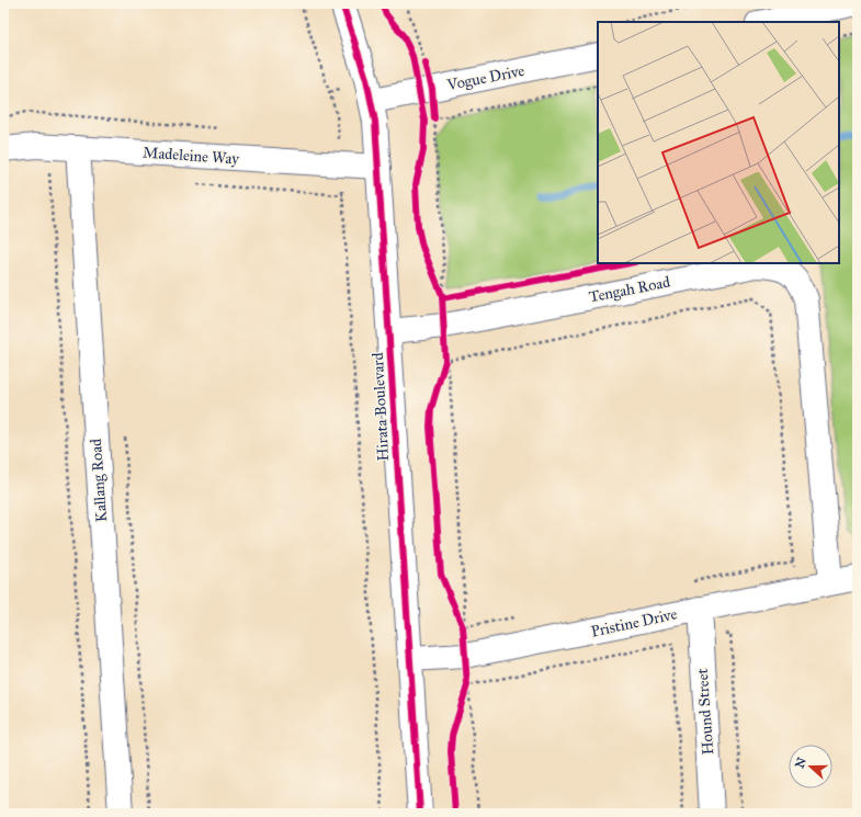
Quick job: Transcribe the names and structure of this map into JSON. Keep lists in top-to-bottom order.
{
  "streets": {
    "street": [
      "Vogue Drive",
      "Madeleine Way",
      "Tengah Road",
      "Hirata Boulevard",
      "Kallang Road",
      "Pristine Drive",
      "Hound Street"
    ]
  },
  "crossings": [
    ["Vogue Drive", "Hirata Boulevard"],
    ["Madeleine Way", "Hirata Boulevard"],
    ["Madeleine Way", "Kallang Road"],
    ["Tengah Road", "Hirata Boulevard"],
    ["Tengah Road", "Pristine Drive"],
    ["Hirata Boulevard", "Pristine Drive"],
    ["Pristine Drive", "Hound Street"]
  ],
  "north": "left"
}
